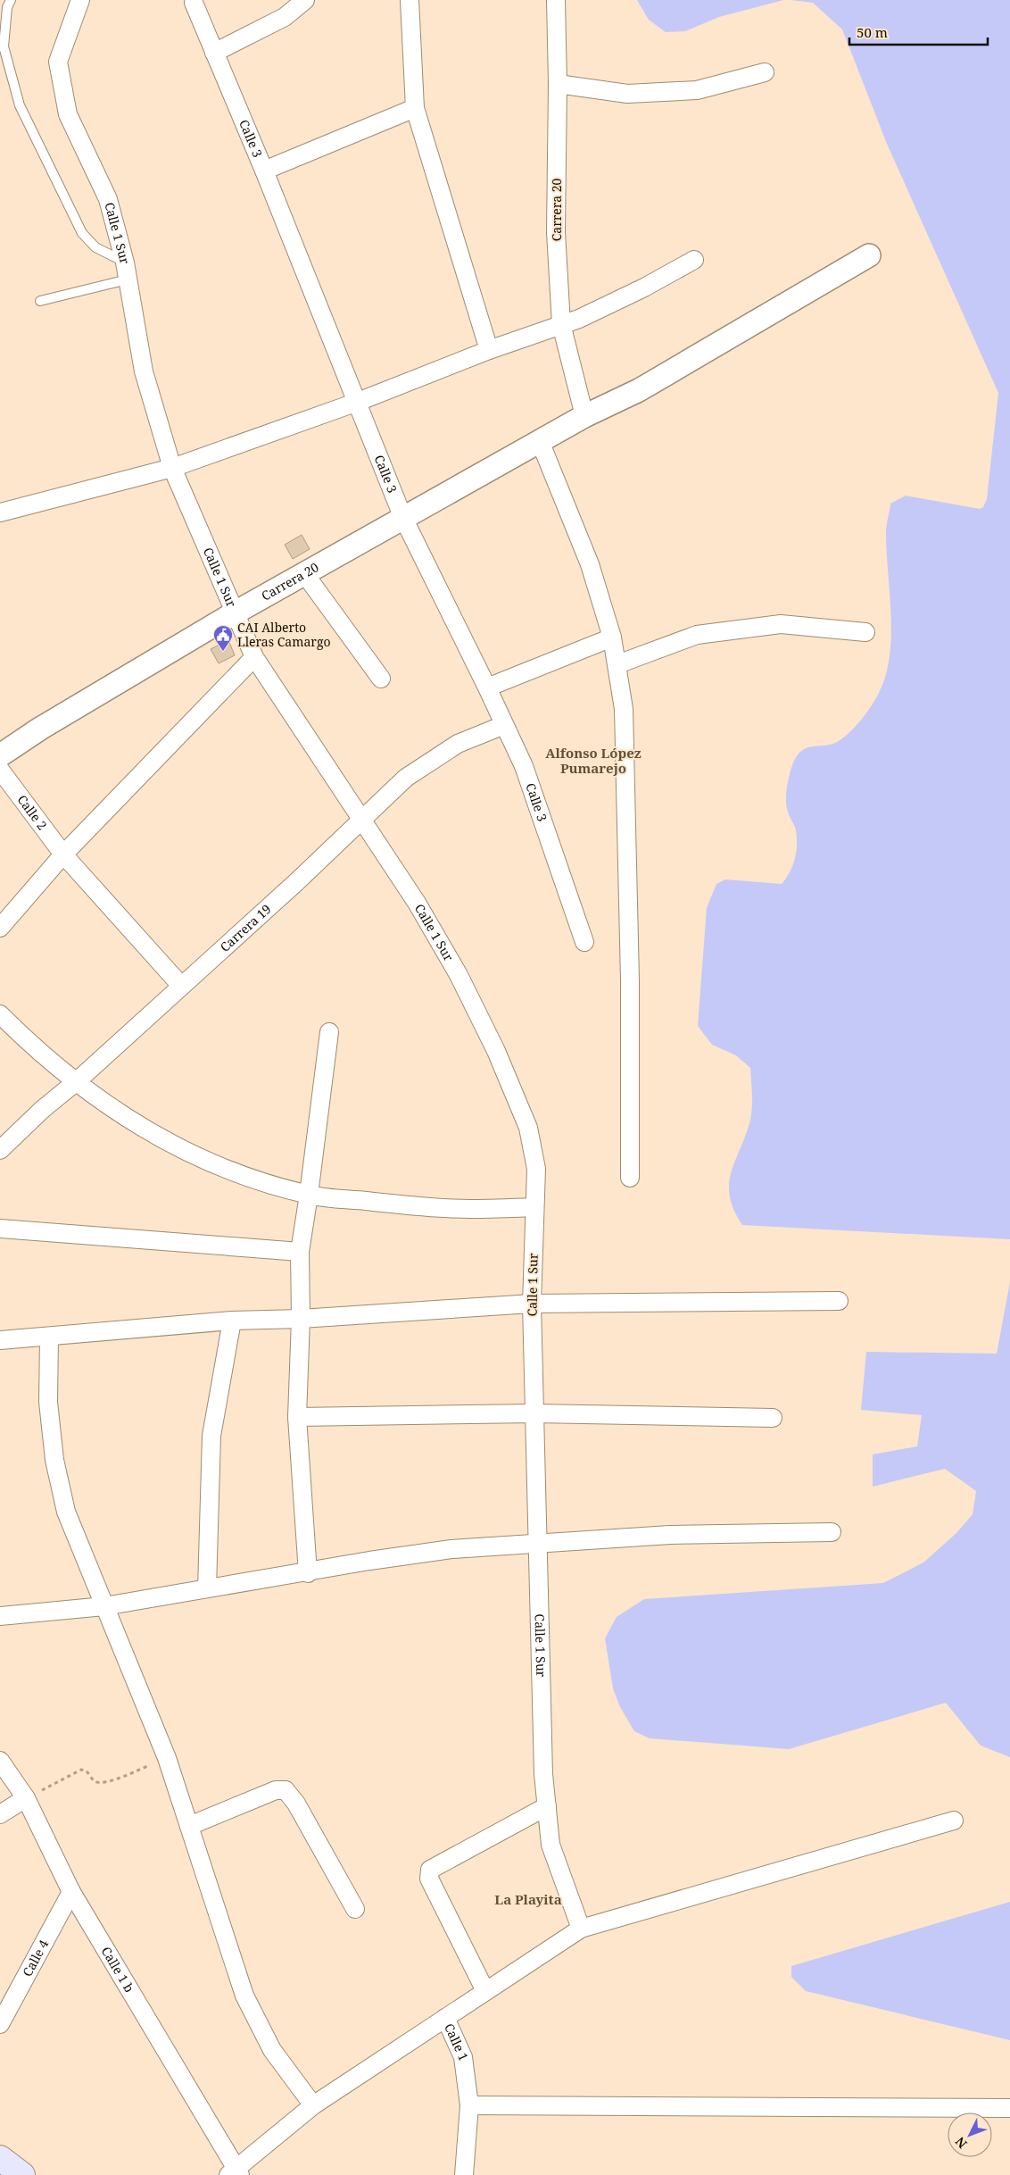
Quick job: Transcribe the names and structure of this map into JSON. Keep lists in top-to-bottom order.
{
  "streets": {
    "street": [
      "Calle 3",
      "Carrera 20",
      "Calle 1 Sur",
      "Calle 2",
      "Carrera 19",
      "Calle 4",
      "Calle 1 b",
      "Calle 1"
    ]
  },
  "crossings": [
    ["Calle 3", "Carrera 20"],
    ["Calle 3", "Carrera 19"],
    ["Carrera 20", "Calle 1 Sur"],
    ["Calle 1 Sur", "Carrera 19"],
    ["Calle 1 Sur", "Calle 1"],
    ["Calle 2", "Carrera 19"],
    ["Calle 4", "Calle 1 b"]
  ],
  "districts": ["Alfonso López Pumarejo", "La Playita"],
  "places": {
    "public building": ["CAI Alberto Lleras Camargo"]
  },
  "scale_bar": "50 m",
  "north": "bottom left"
}
